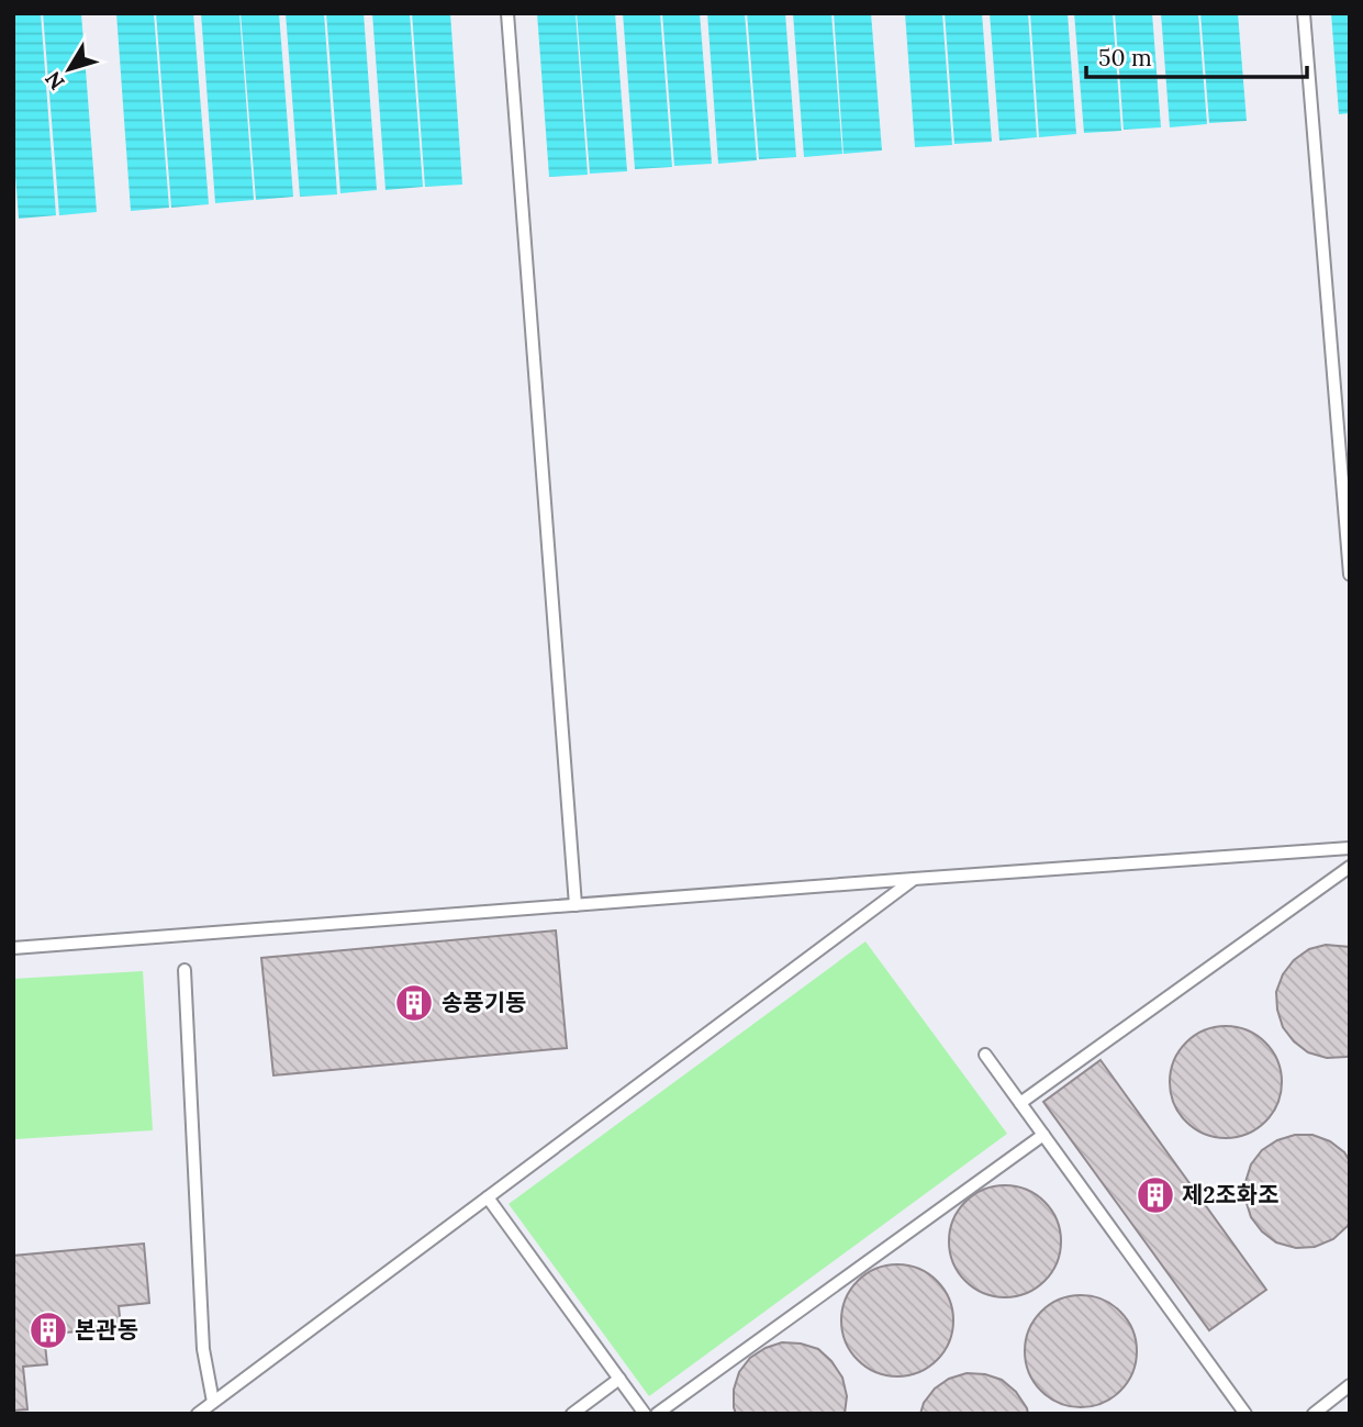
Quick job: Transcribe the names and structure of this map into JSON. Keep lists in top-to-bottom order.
{
  "places": {
    "building": ["송풍기동", "제2조화조", "본관동"]
  },
  "scale_bar": "50 m",
  "north": "bottom left"
}
